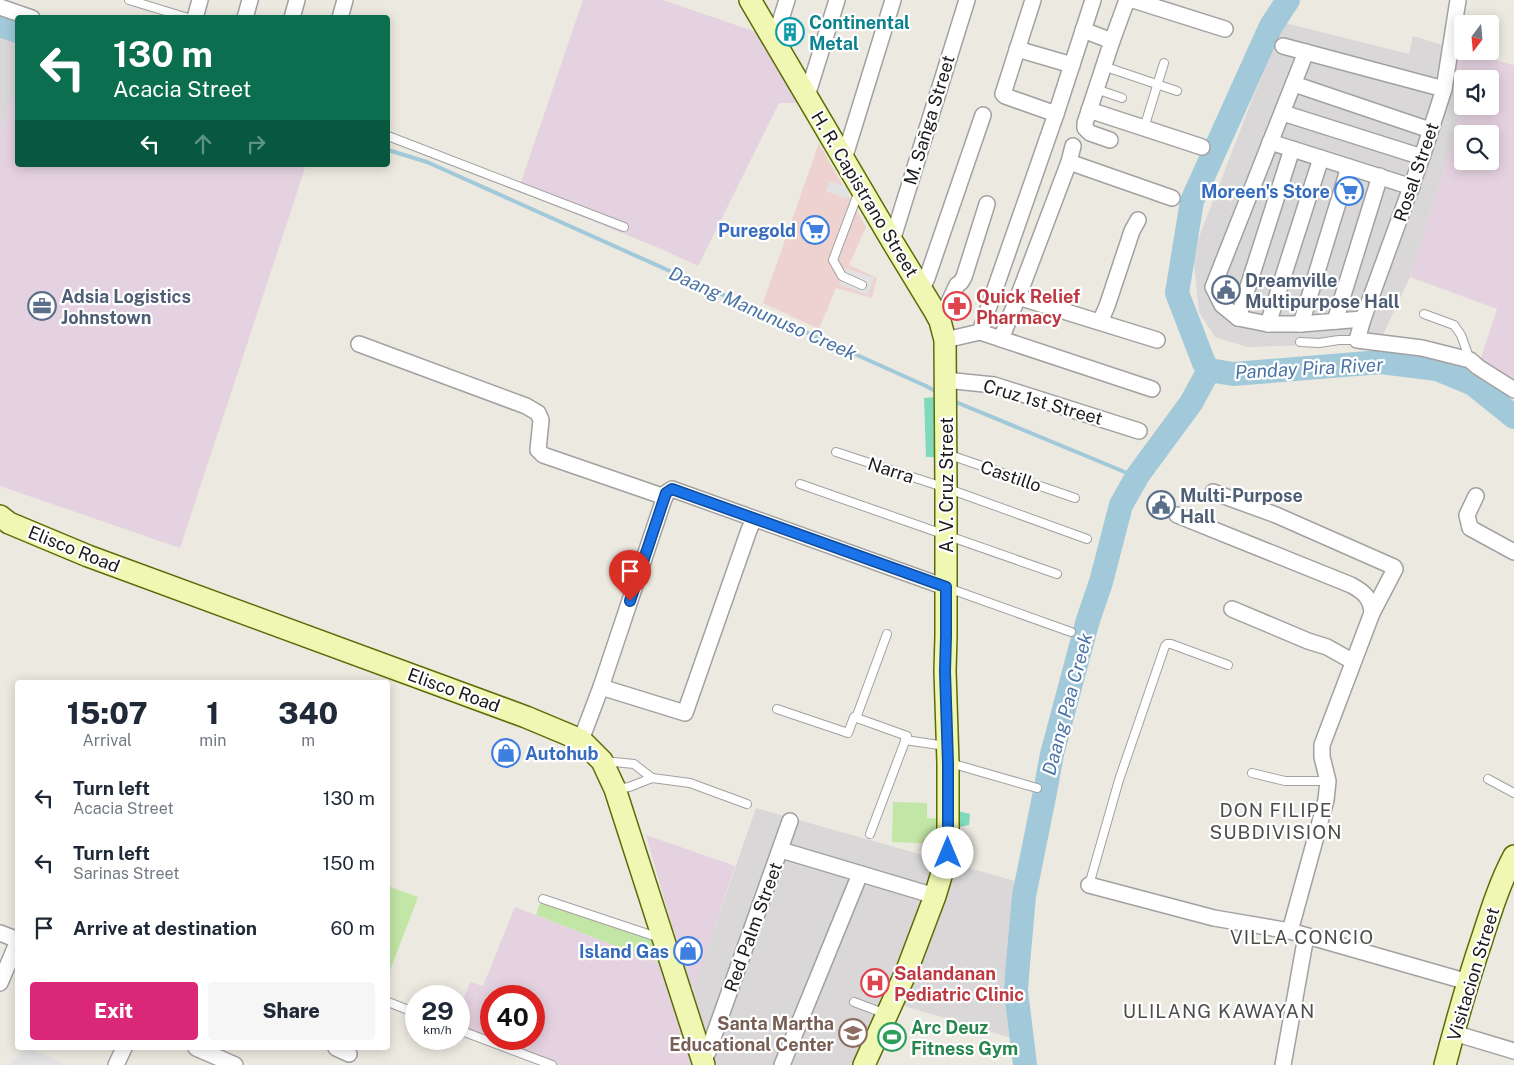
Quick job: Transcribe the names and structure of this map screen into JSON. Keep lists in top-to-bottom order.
{
  "streets": {
    "main road": [
      "H. R. Capistrano Street",
      "A. V. Cruz Street",
      "Elisco Road",
      "Visitacion Street"
    ],
    "street": [
      "M. Sañga Street",
      "Rosal Street",
      "Cruz 1st Street",
      "Red Palm Street"
    ],
    "lane": ["Narra", "Castillo"]
  },
  "crossings": [
    ["M. Sañga Street", "H. R. Capistrano Street"],
    ["H. R. Capistrano Street", "Cruz 1st Street"],
    ["H. R. Capistrano Street", "A. V. Cruz Street"],
    ["Cruz 1st Street", "A. V. Cruz Street"],
    ["Narra", "A. V. Cruz Street"],
    ["Castillo", "A. V. Cruz Street"],
    ["Elisco Road", "Red Palm Street"]
  ],
  "districts": ["DON FILIPE SUBDIVISION", "VILLA CONCIO", "ULILANG KAWAYAN"],
  "water": ["Daang Manunuso Creek", "Panday Pira River", "Daang Paa Creek"],
  "places": {
    "building": ["Continental Metal"],
    "supermarket": ["Moreen's Store", "Puregold"],
    "public building": ["Dreamville Multipurpose Hall", "Multi-Purpose Hall"],
    "office": ["Adsia Logistics Johnstown"],
    "pharmacy": ["Quick Relief Pharmacy"],
    "shop": ["Autohub", "Island Gas"],
    "hospital": ["Salandanan Pediatric Clinic"],
    "school or university": ["Santa Martha Educational Center"],
    "sports": ["Arc Deuz Fitness Gym"]
  },
  "north": "bottom",
  "page": {
    "turn": ["130 m", "Acacia Street"],
    "eta": [
      "15:07",
      "Arrival",
      "1",
      "min",
      "340",
      "m"
    ],
    "list": [
      {
        "name": "Turn left",
        "note": "Acacia Street",
        "value": "130 m"
      },
      {
        "name": "Turn left",
        "note": "Sarinas Street",
        "value": "150 m"
      },
      {
        "name": "Arrive at destination",
        "value": "60 m"
      }
    ],
    "buttons": ["Exit", "Share"],
    "speed": "29 km/h",
    "limit": "40"
  }
}
